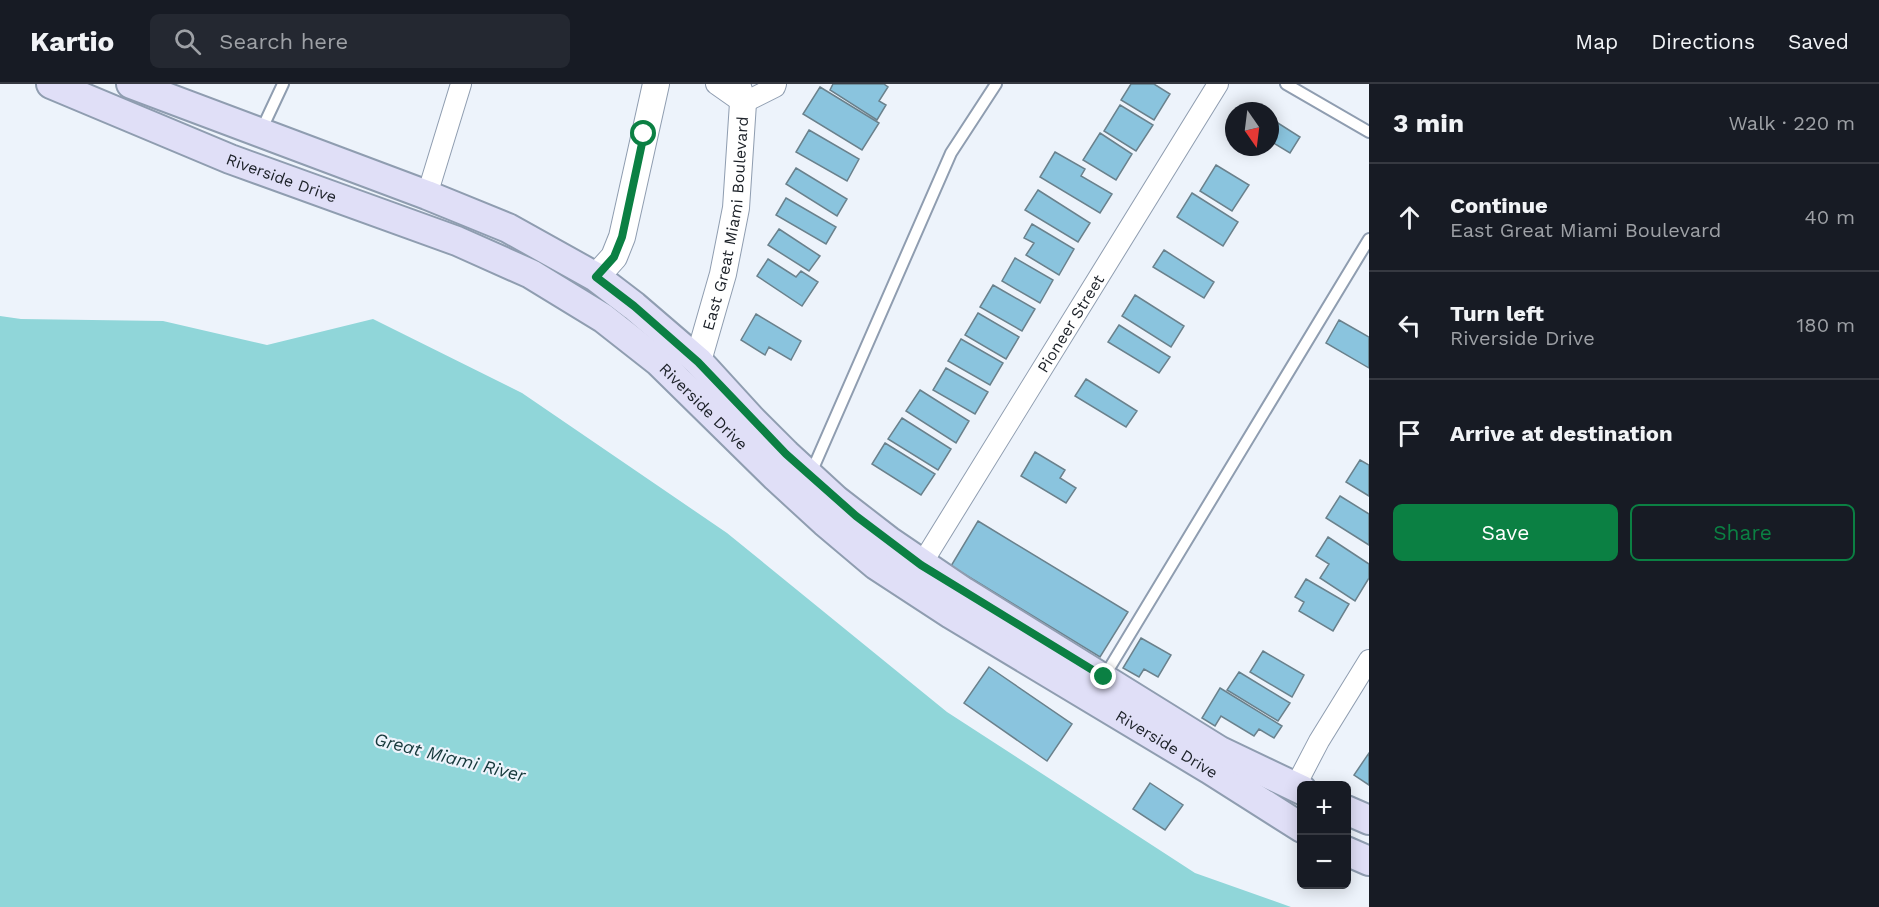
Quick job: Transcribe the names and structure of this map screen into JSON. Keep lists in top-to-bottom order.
{
  "streets": {
    "main road": ["Riverside Drive"],
    "street": ["East Great Miami Boulevard", "Pioneer Street"]
  },
  "crossings": [
    ["Riverside Drive", "East Great Miami Boulevard"],
    ["Riverside Drive", "Pioneer Street"]
  ],
  "water": ["Great Miami River"],
  "north": "bottom",
  "page": {
    "header": "Kartio",
    "search": "Search here",
    "nav": ["Map", "Directions", "Saved"],
    "heading": ["3 min", "Walk · 220 m"],
    "list": [
      ["Continue", "East Great Miami Boulevard", "40 m"],
      ["Turn left", "Riverside Drive", "180 m"],
      "Arrive at destination"
    ],
    "buttons": ["Save", "Share"],
    "map_buttons": ["+", "−"]
  }
}
